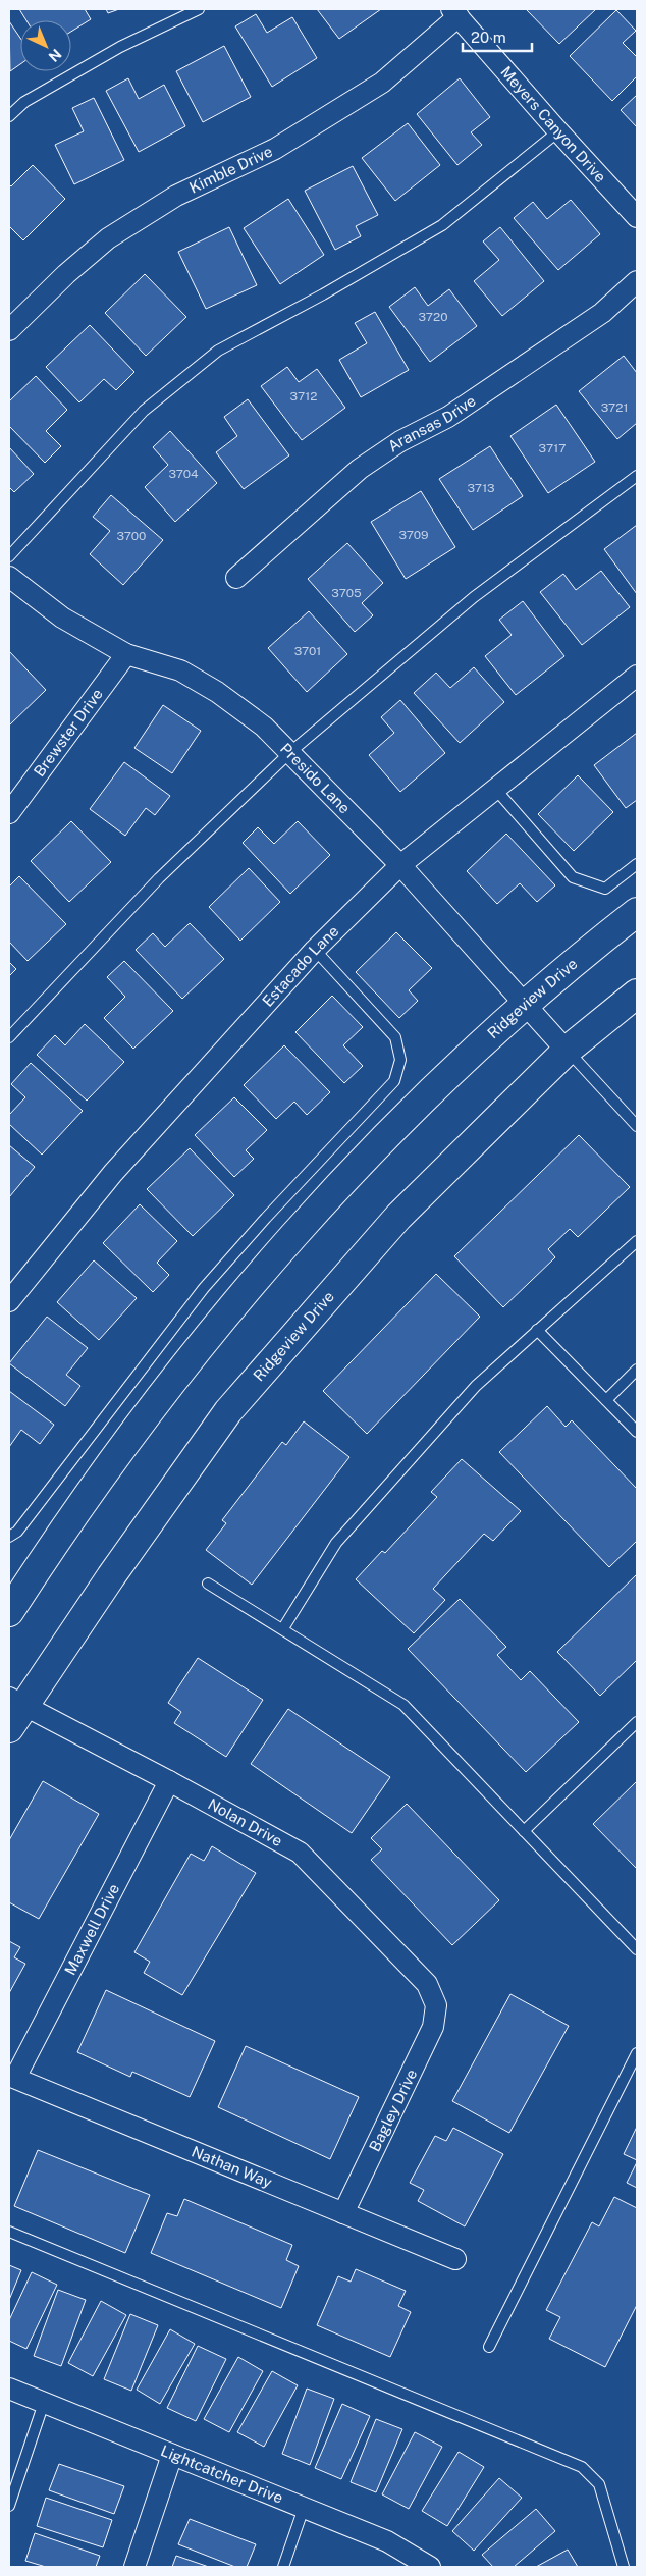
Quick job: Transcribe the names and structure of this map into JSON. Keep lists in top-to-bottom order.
{
  "streets": {
    "main road": ["Ridgeview Drive"],
    "street": [
      "Meyers Canyon Drive",
      "Kimble Drive",
      "Aransas Drive",
      "Brewster Drive",
      "Presido Lane",
      "Estacado Lane",
      "Nolan Drive",
      "Maxwell Drive",
      "Bagley Drive",
      "Nathan Way",
      "Lightcatcher Drive"
    ]
  },
  "crossings": [
    ["Meyers Canyon Drive", "Kimble Drive"],
    ["Brewster Drive", "Presido Lane"],
    ["Presido Lane", "Estacado Lane"],
    ["Presido Lane", "Ridgeview Drive"],
    ["Ridgeview Drive", "Nolan Drive"],
    ["Nolan Drive", "Maxwell Drive"],
    ["Nolan Drive", "Bagley Drive"],
    ["Maxwell Drive", "Nathan Way"],
    ["Bagley Drive", "Nathan Way"]
  ],
  "house_numbers": [
    "3720",
    "3712",
    "3721",
    "3717",
    "3704",
    "3713",
    "3709",
    "3700",
    "3705",
    "3701"
  ],
  "scale_bar": "20 m",
  "north": "bottom right"
}
